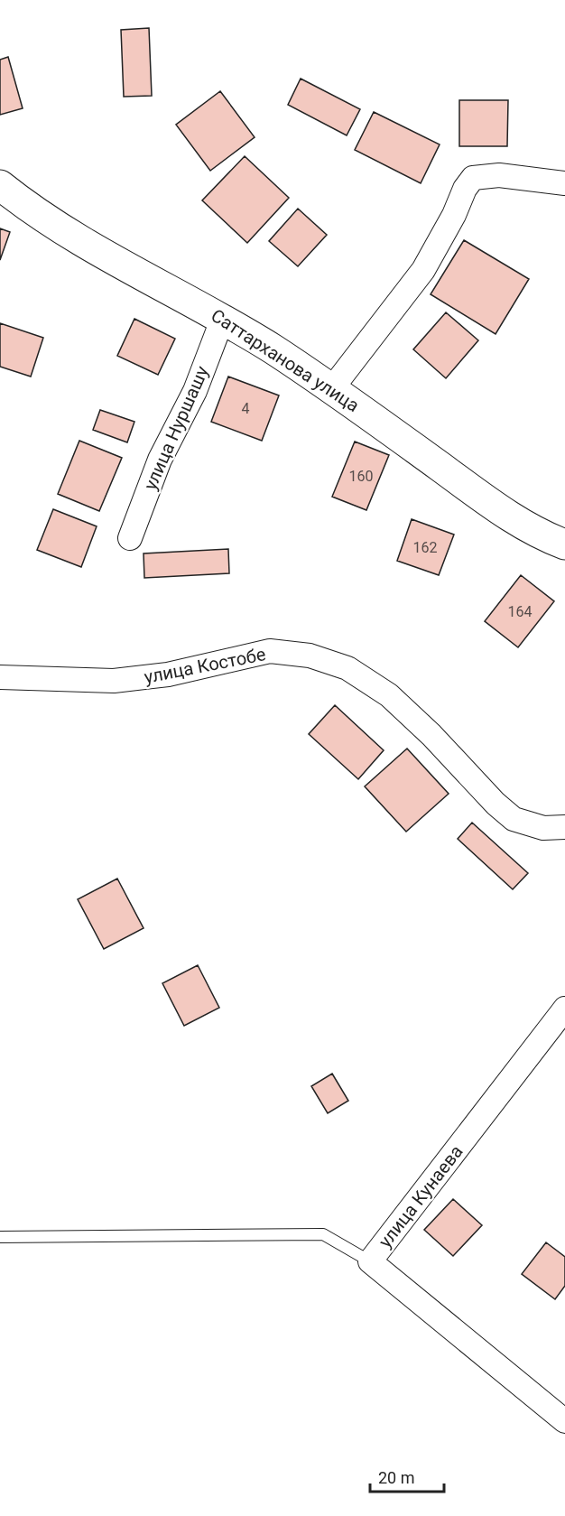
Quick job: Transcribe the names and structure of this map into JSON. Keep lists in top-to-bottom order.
{
  "streets": {
    "street": [
      "Саттарханова улица",
      "улица Нуршашу",
      "улица Костобе",
      "улица Кунаева"
    ]
  },
  "crossings": [
    ["Саттарханова улица", "улица Нуршашу"]
  ],
  "house_numbers": [
    "4",
    "160",
    "162",
    "164"
  ],
  "scale_bar": "20 m"
}
